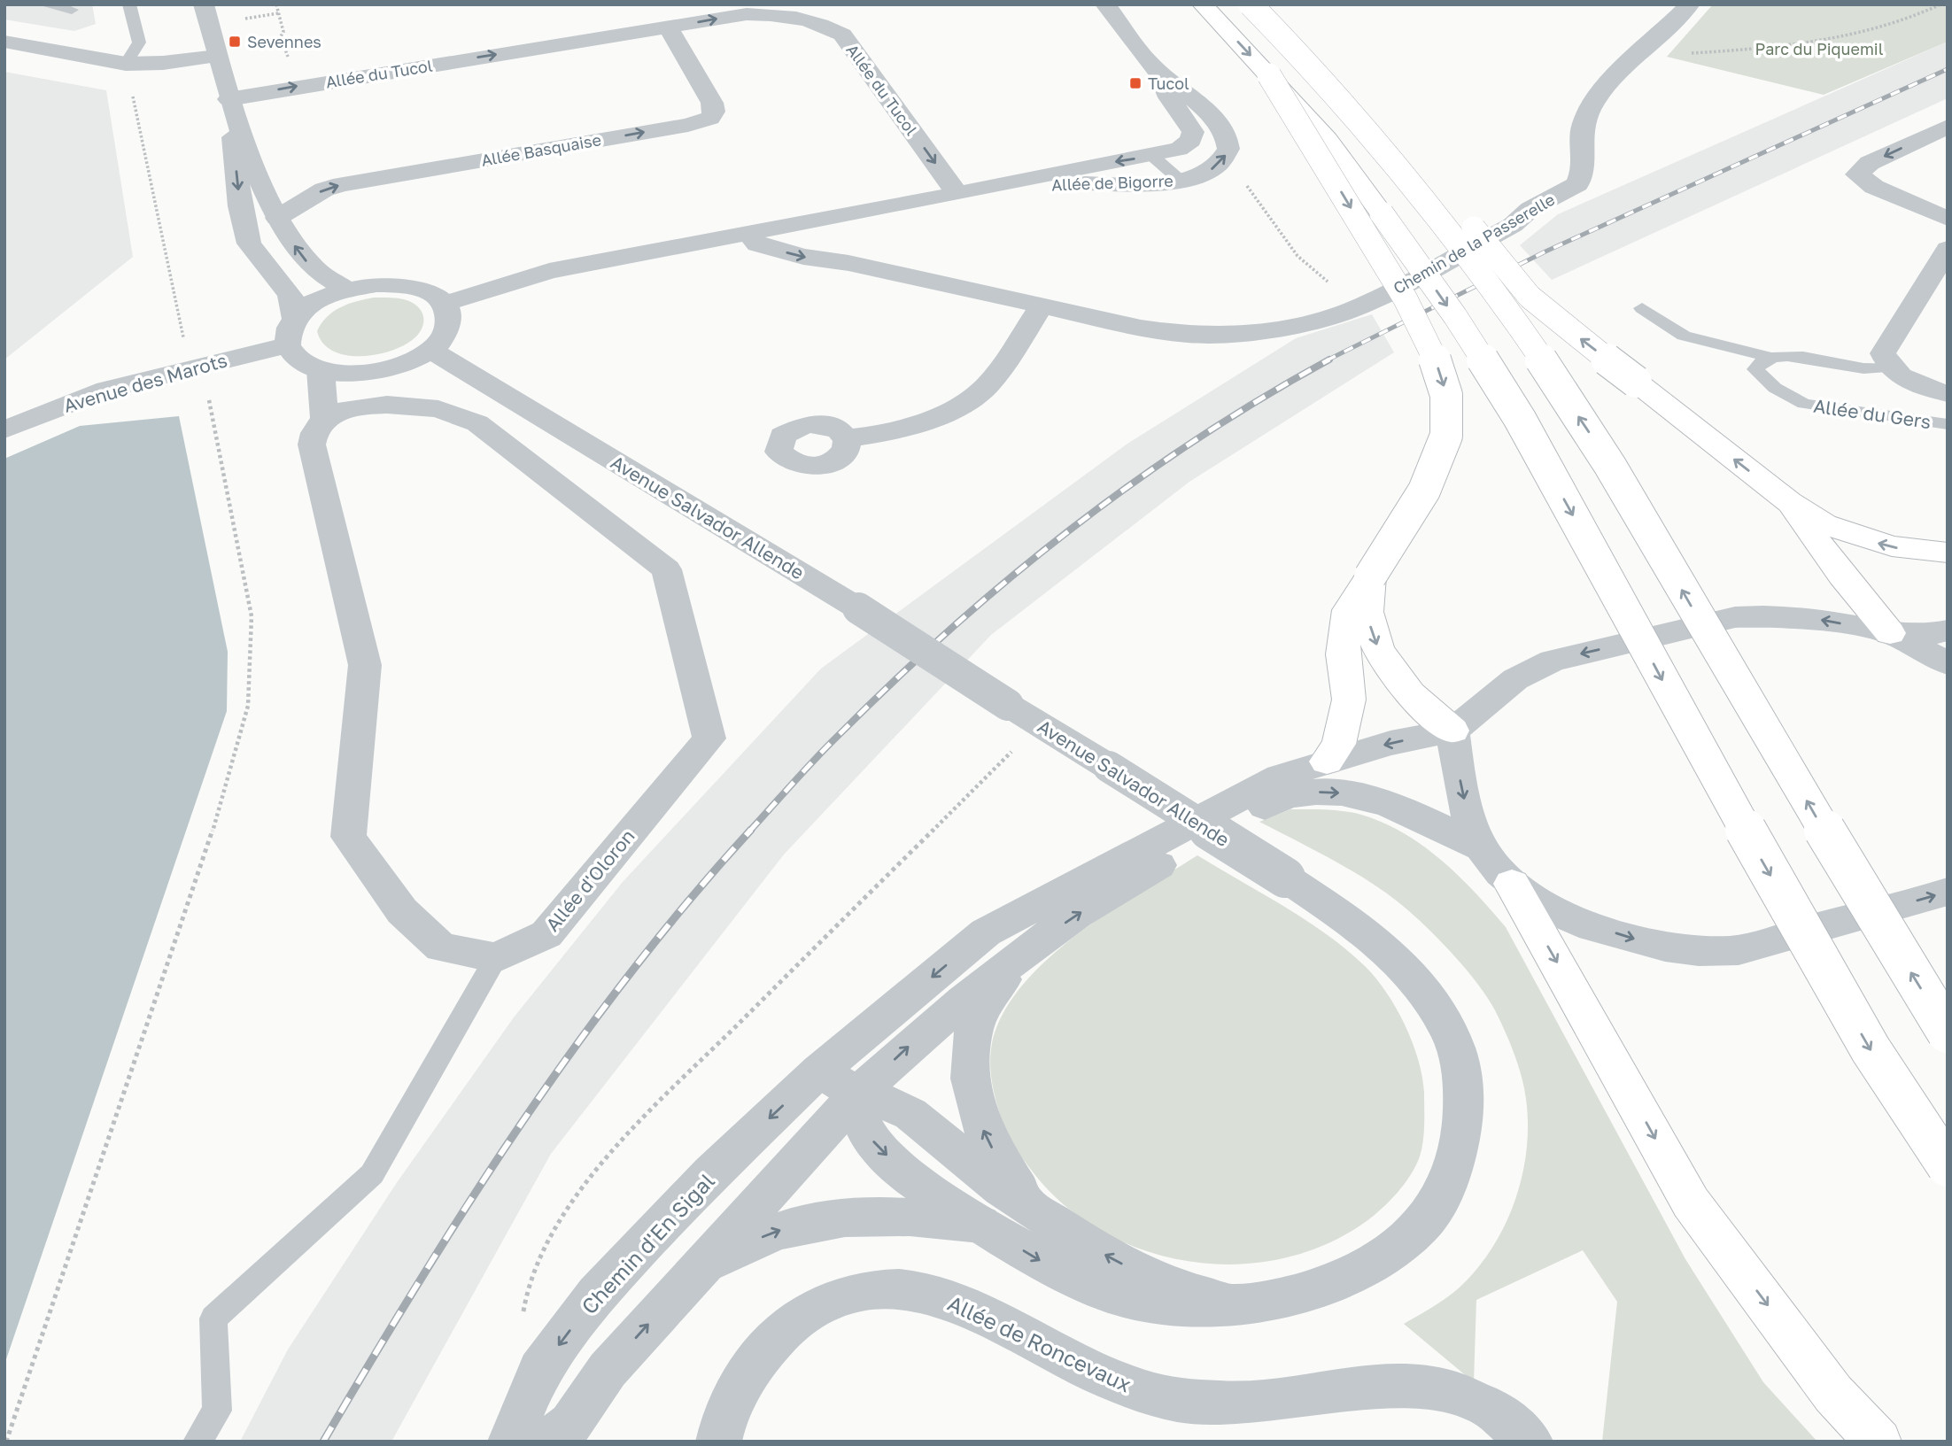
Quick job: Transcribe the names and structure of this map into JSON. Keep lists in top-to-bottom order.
{
  "streets": {
    "street": [
      "Allée du Tucol",
      "Allée Basquaise",
      "Allée de Bigorre",
      "Chemin de la Passerelle",
      "Avenue des Marots",
      "Allée du Gers",
      "Avenue Salvador Allende",
      "Allée d'Oloron",
      "Chemin d'En Sigal",
      "Allée de Roncevaux"
    ]
  },
  "crossings": [
    ["Allée du Tucol", "Allée Basquaise"],
    ["Allée du Tucol", "Allée de Bigorre"]
  ],
  "parks": ["Parc du Piquemil"],
  "places": {
    "transit": ["Sevennes", "Tucol"]
  }
}
